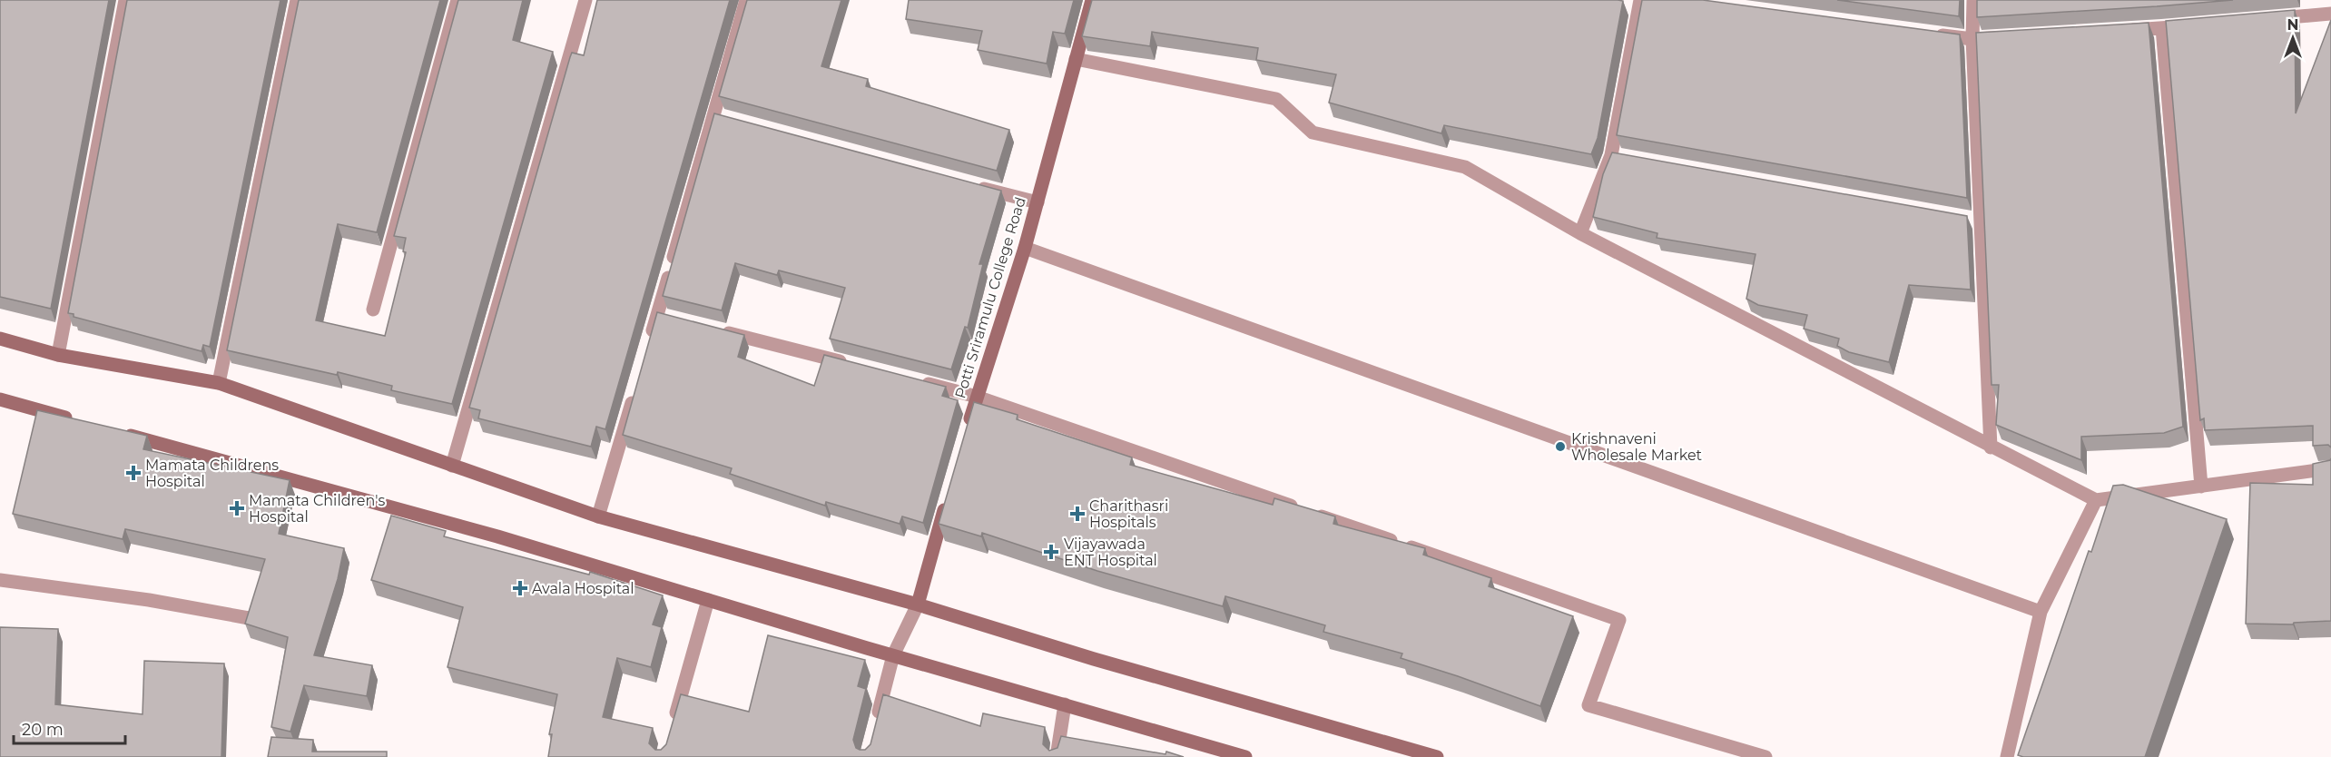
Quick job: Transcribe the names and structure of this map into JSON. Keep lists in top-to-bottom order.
{
  "streets": {
    "street": ["Potti Sriramulu College Road"]
  },
  "places": {
    "other": ["Krishnaveni Wholesale Market"],
    "health": [
      "Mamata Childrens Hospital",
      "Mamata Children's Hospital",
      "Charithasri Hospitals",
      "Vijayawada ENT Hospital",
      "Avala Hospital"
    ]
  },
  "scale_bar": "20 m",
  "north": "top"
}
